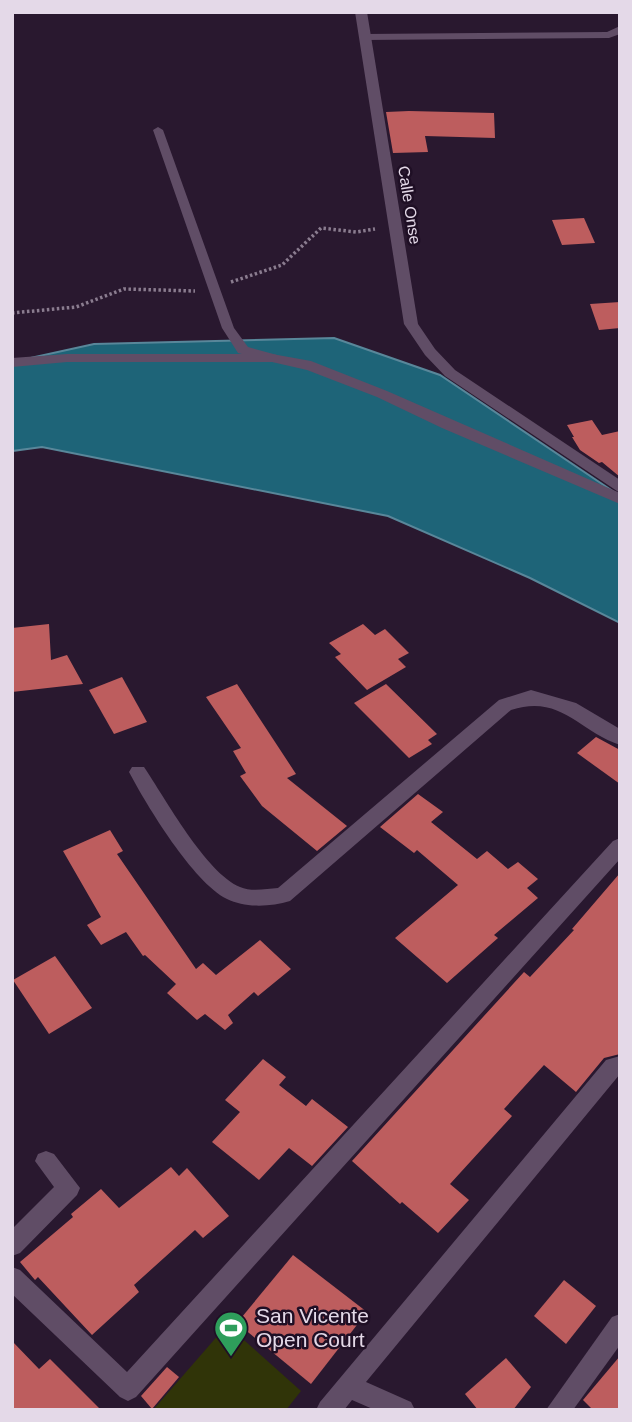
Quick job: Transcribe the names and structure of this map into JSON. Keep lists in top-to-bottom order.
{
  "streets": {
    "street": ["Calle Onse"]
  },
  "places": {
    "sports": ["San Vicente Open Court"]
  }
}
